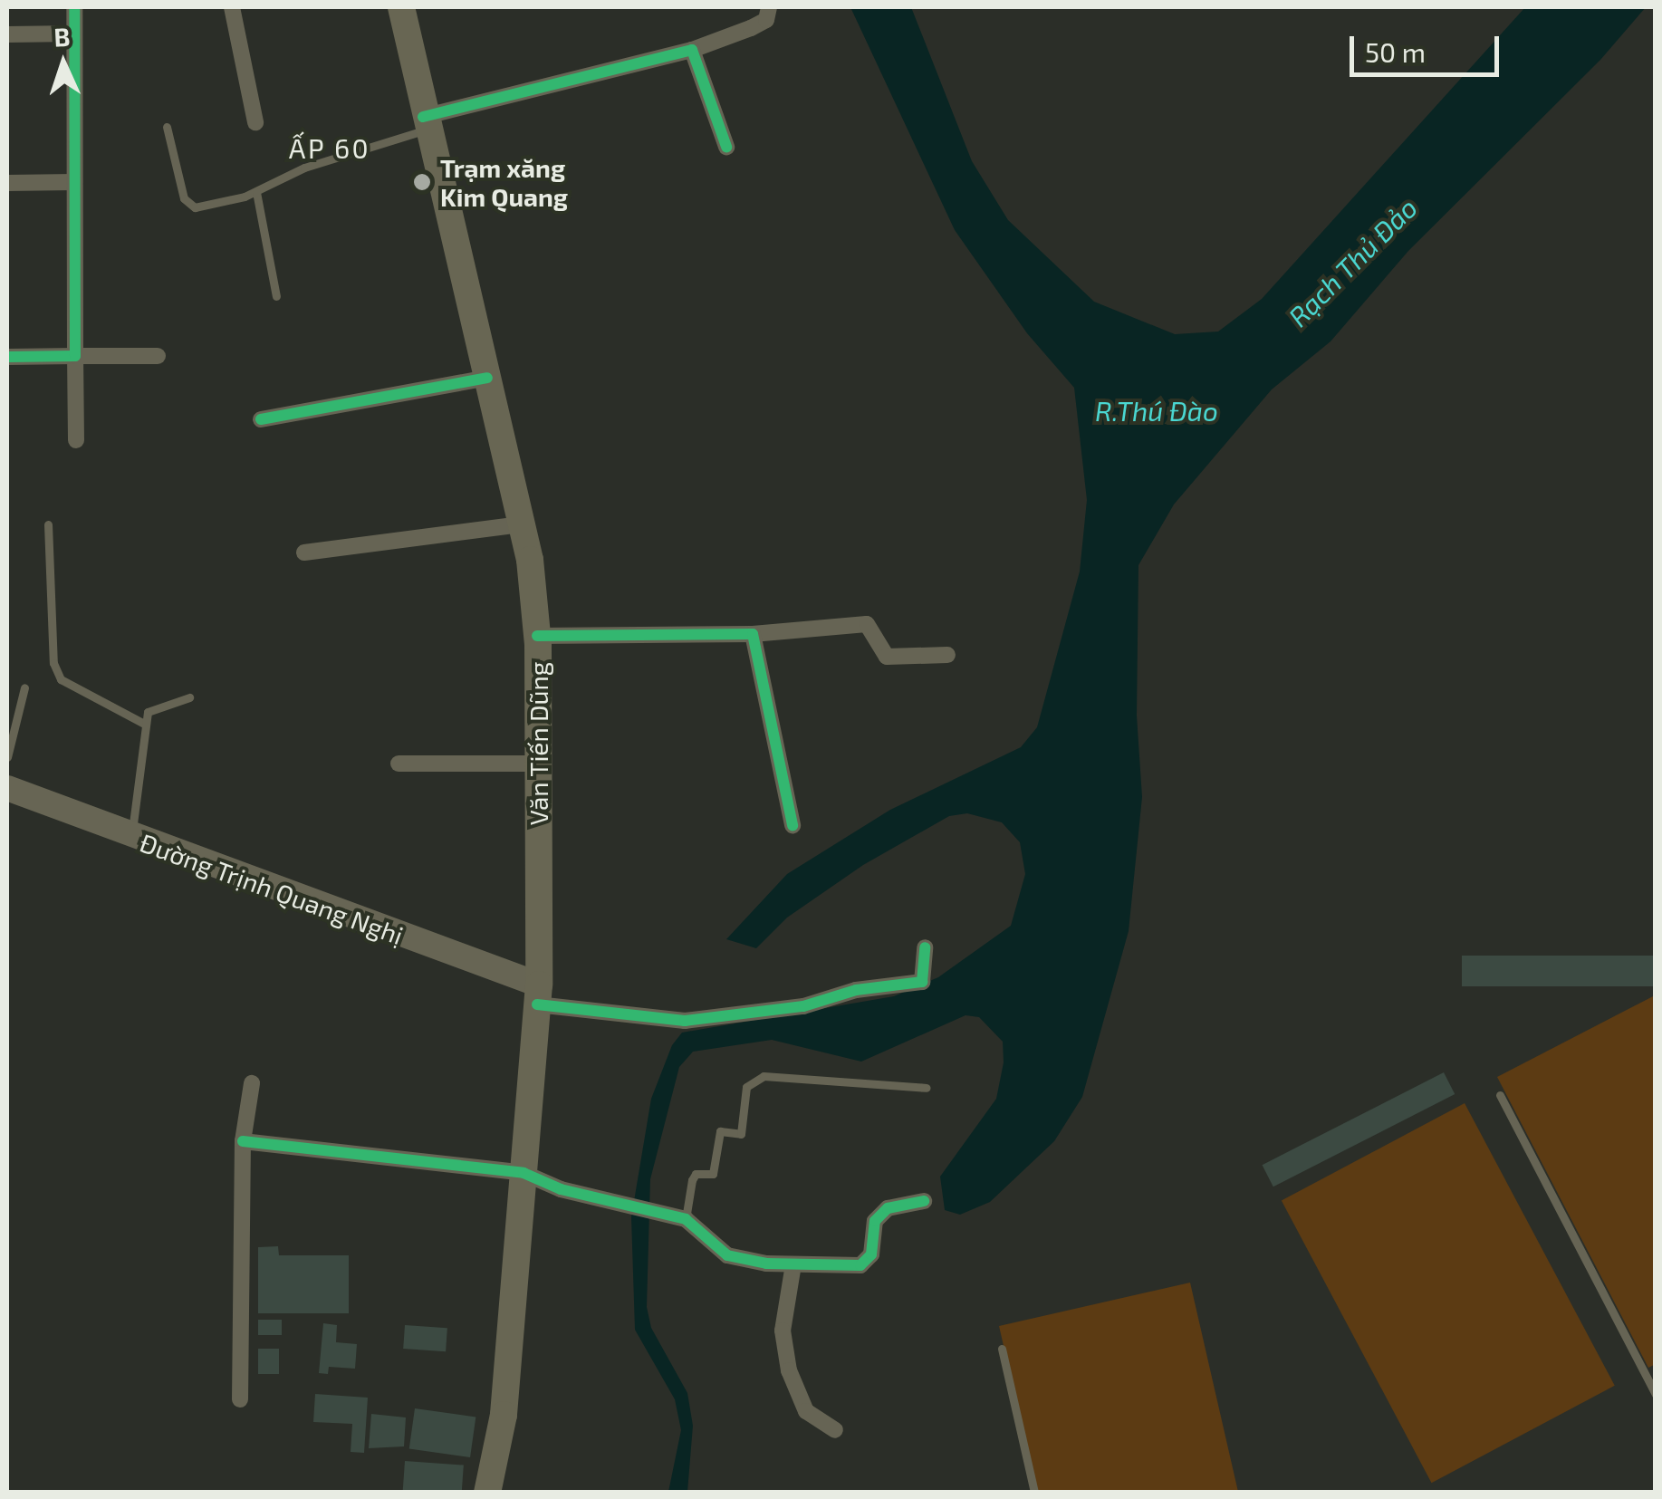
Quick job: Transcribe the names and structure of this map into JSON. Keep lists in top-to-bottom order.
{
  "streets": {
    "highway": ["Văn Tiến Dũng"],
    "main road": ["Đường Trịnh Quang Nghị"]
  },
  "crossings": [
    ["Văn Tiến Dũng", "Đường Trịnh Quang Nghị"]
  ],
  "districts": ["ẤP 60"],
  "water": ["Rạch Thủ Đảo", "R.Thú Đào"],
  "places": ["Trạm xăng Kim Quang"],
  "scale_bar": "50 m",
  "north": "top"
}
